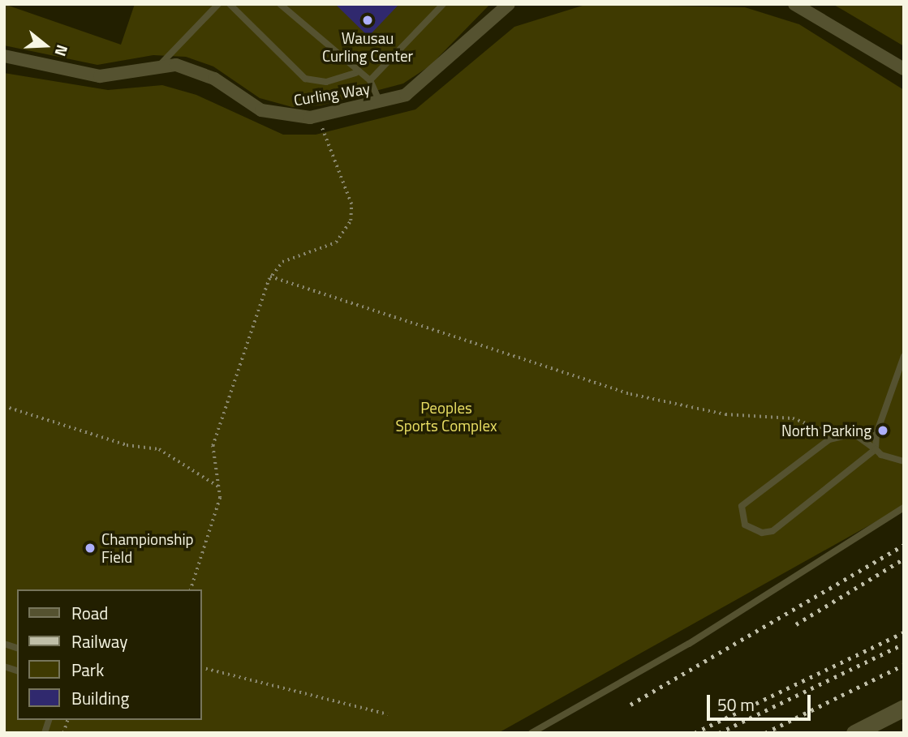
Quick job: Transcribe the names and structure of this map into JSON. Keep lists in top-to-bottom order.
{
  "streets": {
    "street": ["Curling Way"]
  },
  "parks": ["Peoples Sports Complex"],
  "places": ["Wausau Curling Center", "North Parking", "Championship Field"],
  "legend": [
    "Road",
    "Railway",
    "Park",
    "Building"
  ],
  "scale_bar": "50 m",
  "north": "right"
}
